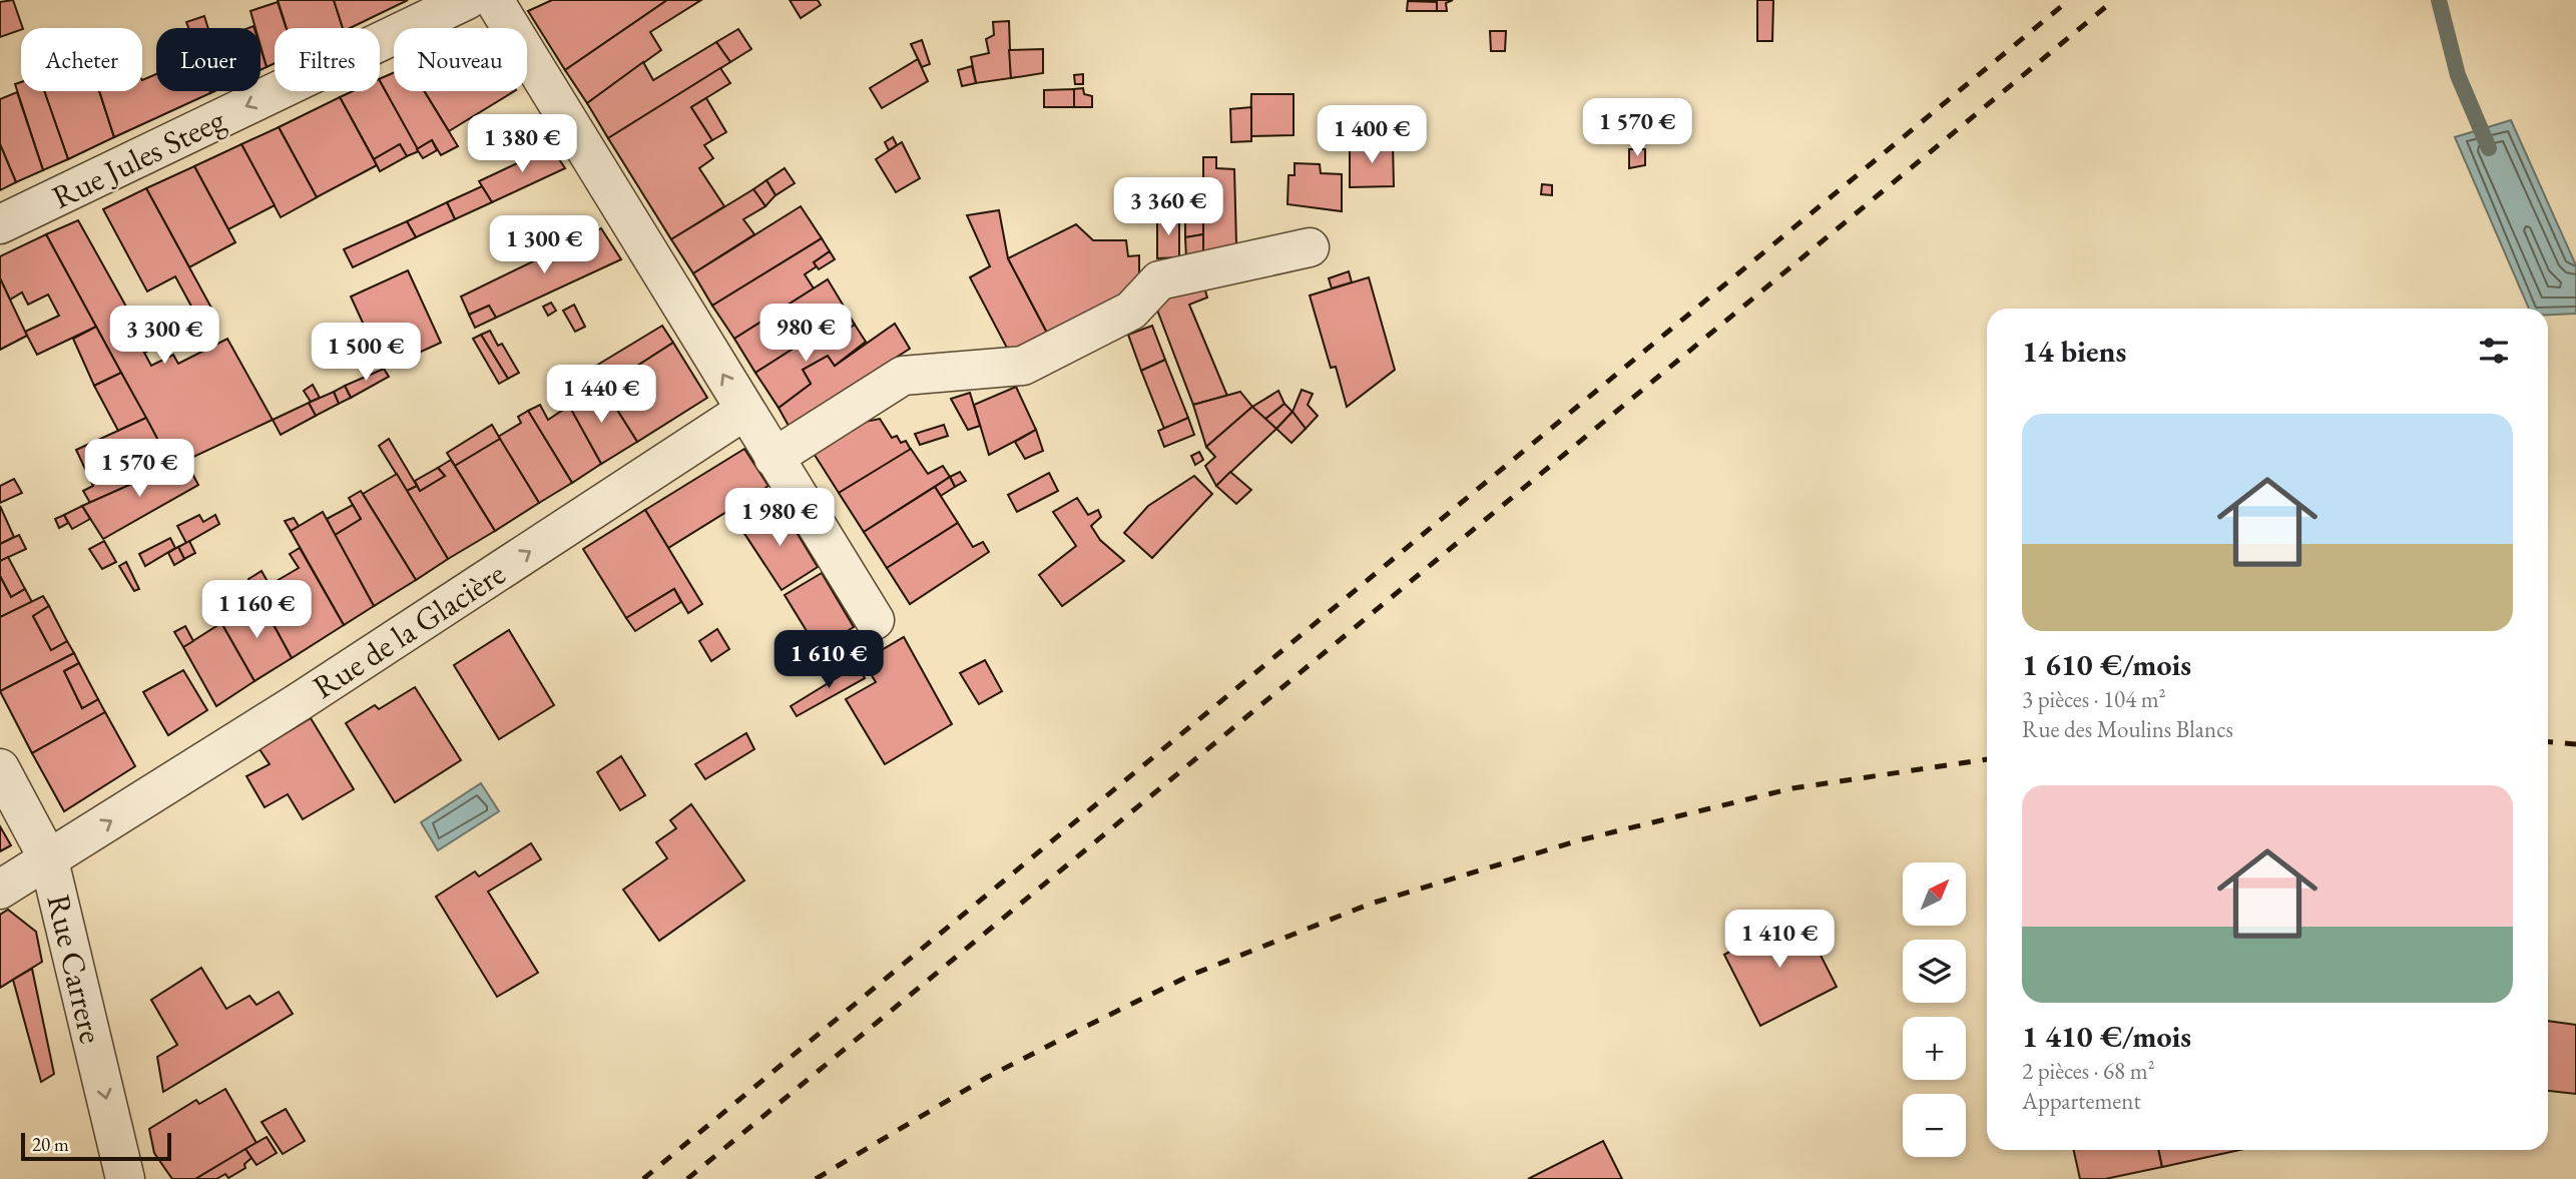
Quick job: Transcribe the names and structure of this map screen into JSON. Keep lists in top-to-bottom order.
{
  "streets": {
    "street": ["Rue Jules Steeg", "Rue de la Glacière", "Rue Carrere"]
  },
  "crossings": [
    ["Rue de la Glacière", "Rue Carrere"]
  ],
  "one_way": ["Rue Jules Steeg", "Rue de la Glacière", "Rue Carrere"],
  "scale_bar": "20 m",
  "north": "top right",
  "page": {
    "chip": [
      "Acheter",
      "Louer",
      "Filtres",
      "Nouveau"
    ],
    "price": [
      "1 570 €",
      "1 400 €",
      "1 380 €",
      "3 360 €",
      "1 300 €",
      "980 €",
      "3 300 €",
      "1 500 €",
      "1 440 €",
      "1 570 €",
      "1 980 €",
      "1 160 €",
      "1 610 €",
      "1 410 €"
    ],
    "heading": "14 biens",
    "list": [
      {
        "name": "1 610 €/mois",
        "note": "3 pièces · 104 m² · Rue des Moulins Blancs"
      },
      {
        "name": "1 410 €/mois",
        "note": "2 pièces · 68 m² · Appartement"
      }
    ],
    "map_buttons": ["+", "−"],
    "scale": "20 m"
  }
}
